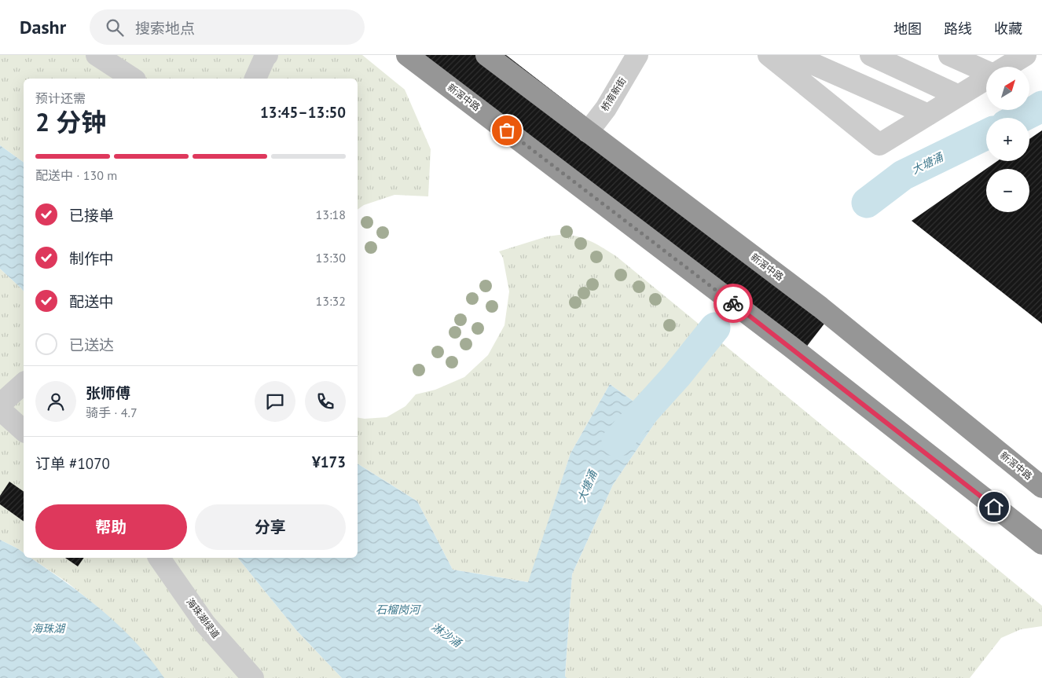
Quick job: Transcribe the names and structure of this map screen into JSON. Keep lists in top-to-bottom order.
{
  "streets": {
    "highway": ["新滘中路"],
    "street": ["桥南新街", "海珠湖绿道"]
  },
  "crossings": [
    ["桥南新街", "新滘中路"]
  ],
  "water": [
    "大塘涌",
    "石榴岗河",
    "海珠湖",
    "淋沙涌"
  ],
  "north": "top right",
  "page": {
    "header": "Dashr",
    "search": "搜索地点",
    "nav": ["地图", "路线", "收藏"],
    "map_buttons": ["+", "−"],
    "heading": ["2 分钟", "预计还需", "13:45–13:50"],
    "panel": [
      "张师傅",
      "骑手 · 4.7",
      "订单 #1070",
      "¥173"
    ],
    "bar": "配送中 · 130 m",
    "list": [
      ["已接单", "13:18"],
      ["制作中", "13:30"],
      ["配送中", "13:32"],
      "已送达"
    ],
    "buttons": ["帮助", "分享"]
  }
}
